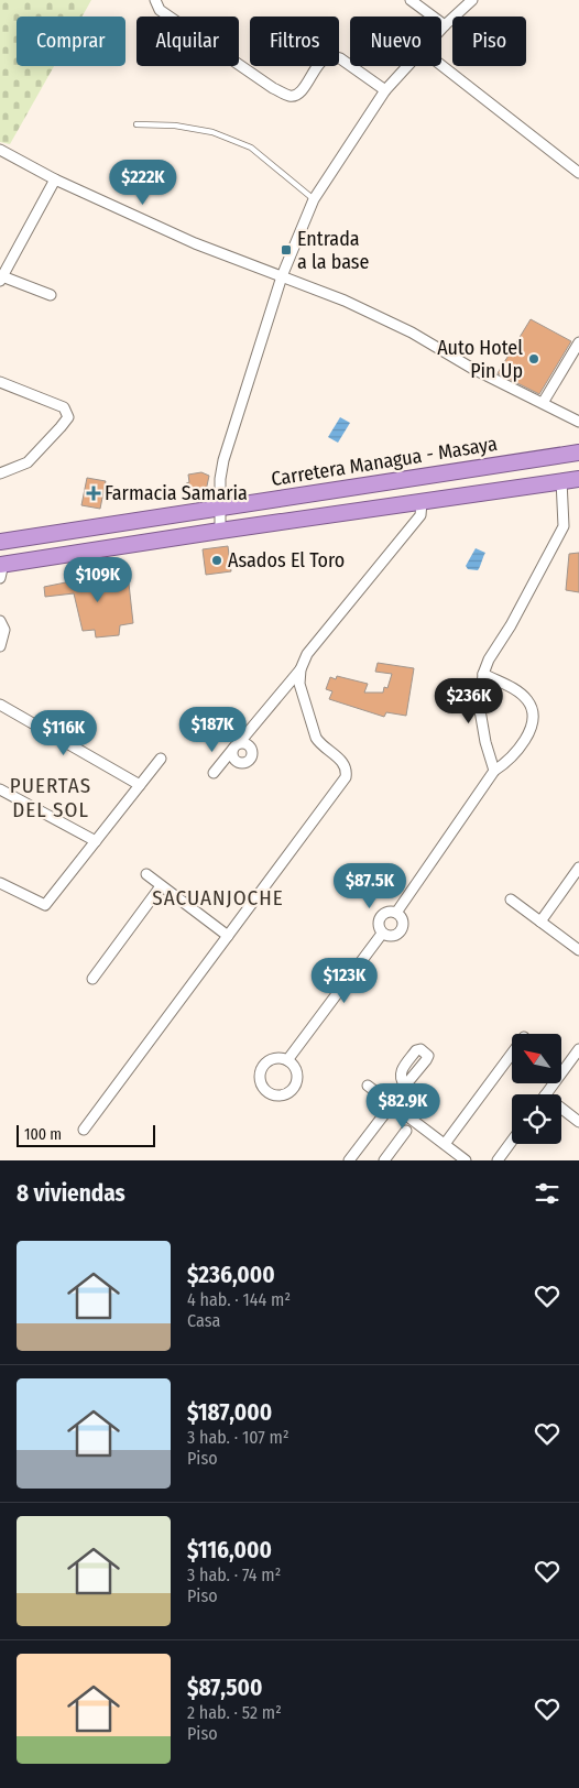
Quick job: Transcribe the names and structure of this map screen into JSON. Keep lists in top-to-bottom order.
{
  "streets": {
    "highway": ["Carretera Managua - Masaya"]
  },
  "districts": ["PUERTAS DEL SOL", "SACUANJOCHE"],
  "places": {
    "transit": ["Entrada a la base"],
    "other": ["Auto Hotel Pin Up", "Asados El Toro"],
    "health": ["Farmacia Samaria"]
  },
  "scale_bar": "100 m",
  "north": "top left",
  "page": {
    "chip": [
      "Comprar",
      "Alquilar",
      "Filtros",
      "Nuevo",
      "Piso"
    ],
    "price": [
      "$222K",
      "$109K",
      "$236K",
      "$187K",
      "$116K",
      "$87.5K",
      "$123K",
      "$82.9K"
    ],
    "scale": "100 m",
    "heading": "8 viviendas",
    "list": [
      {
        "name": "$236,000",
        "note": "4 hab. · 144 m² · Casa"
      },
      {
        "name": "$187,000",
        "note": "3 hab. · 107 m² · Piso"
      },
      {
        "name": "$116,000",
        "note": "3 hab. · 74 m² · Piso"
      },
      {
        "name": "$87,500",
        "note": "2 hab. · 52 m² · Piso"
      }
    ]
  }
}
